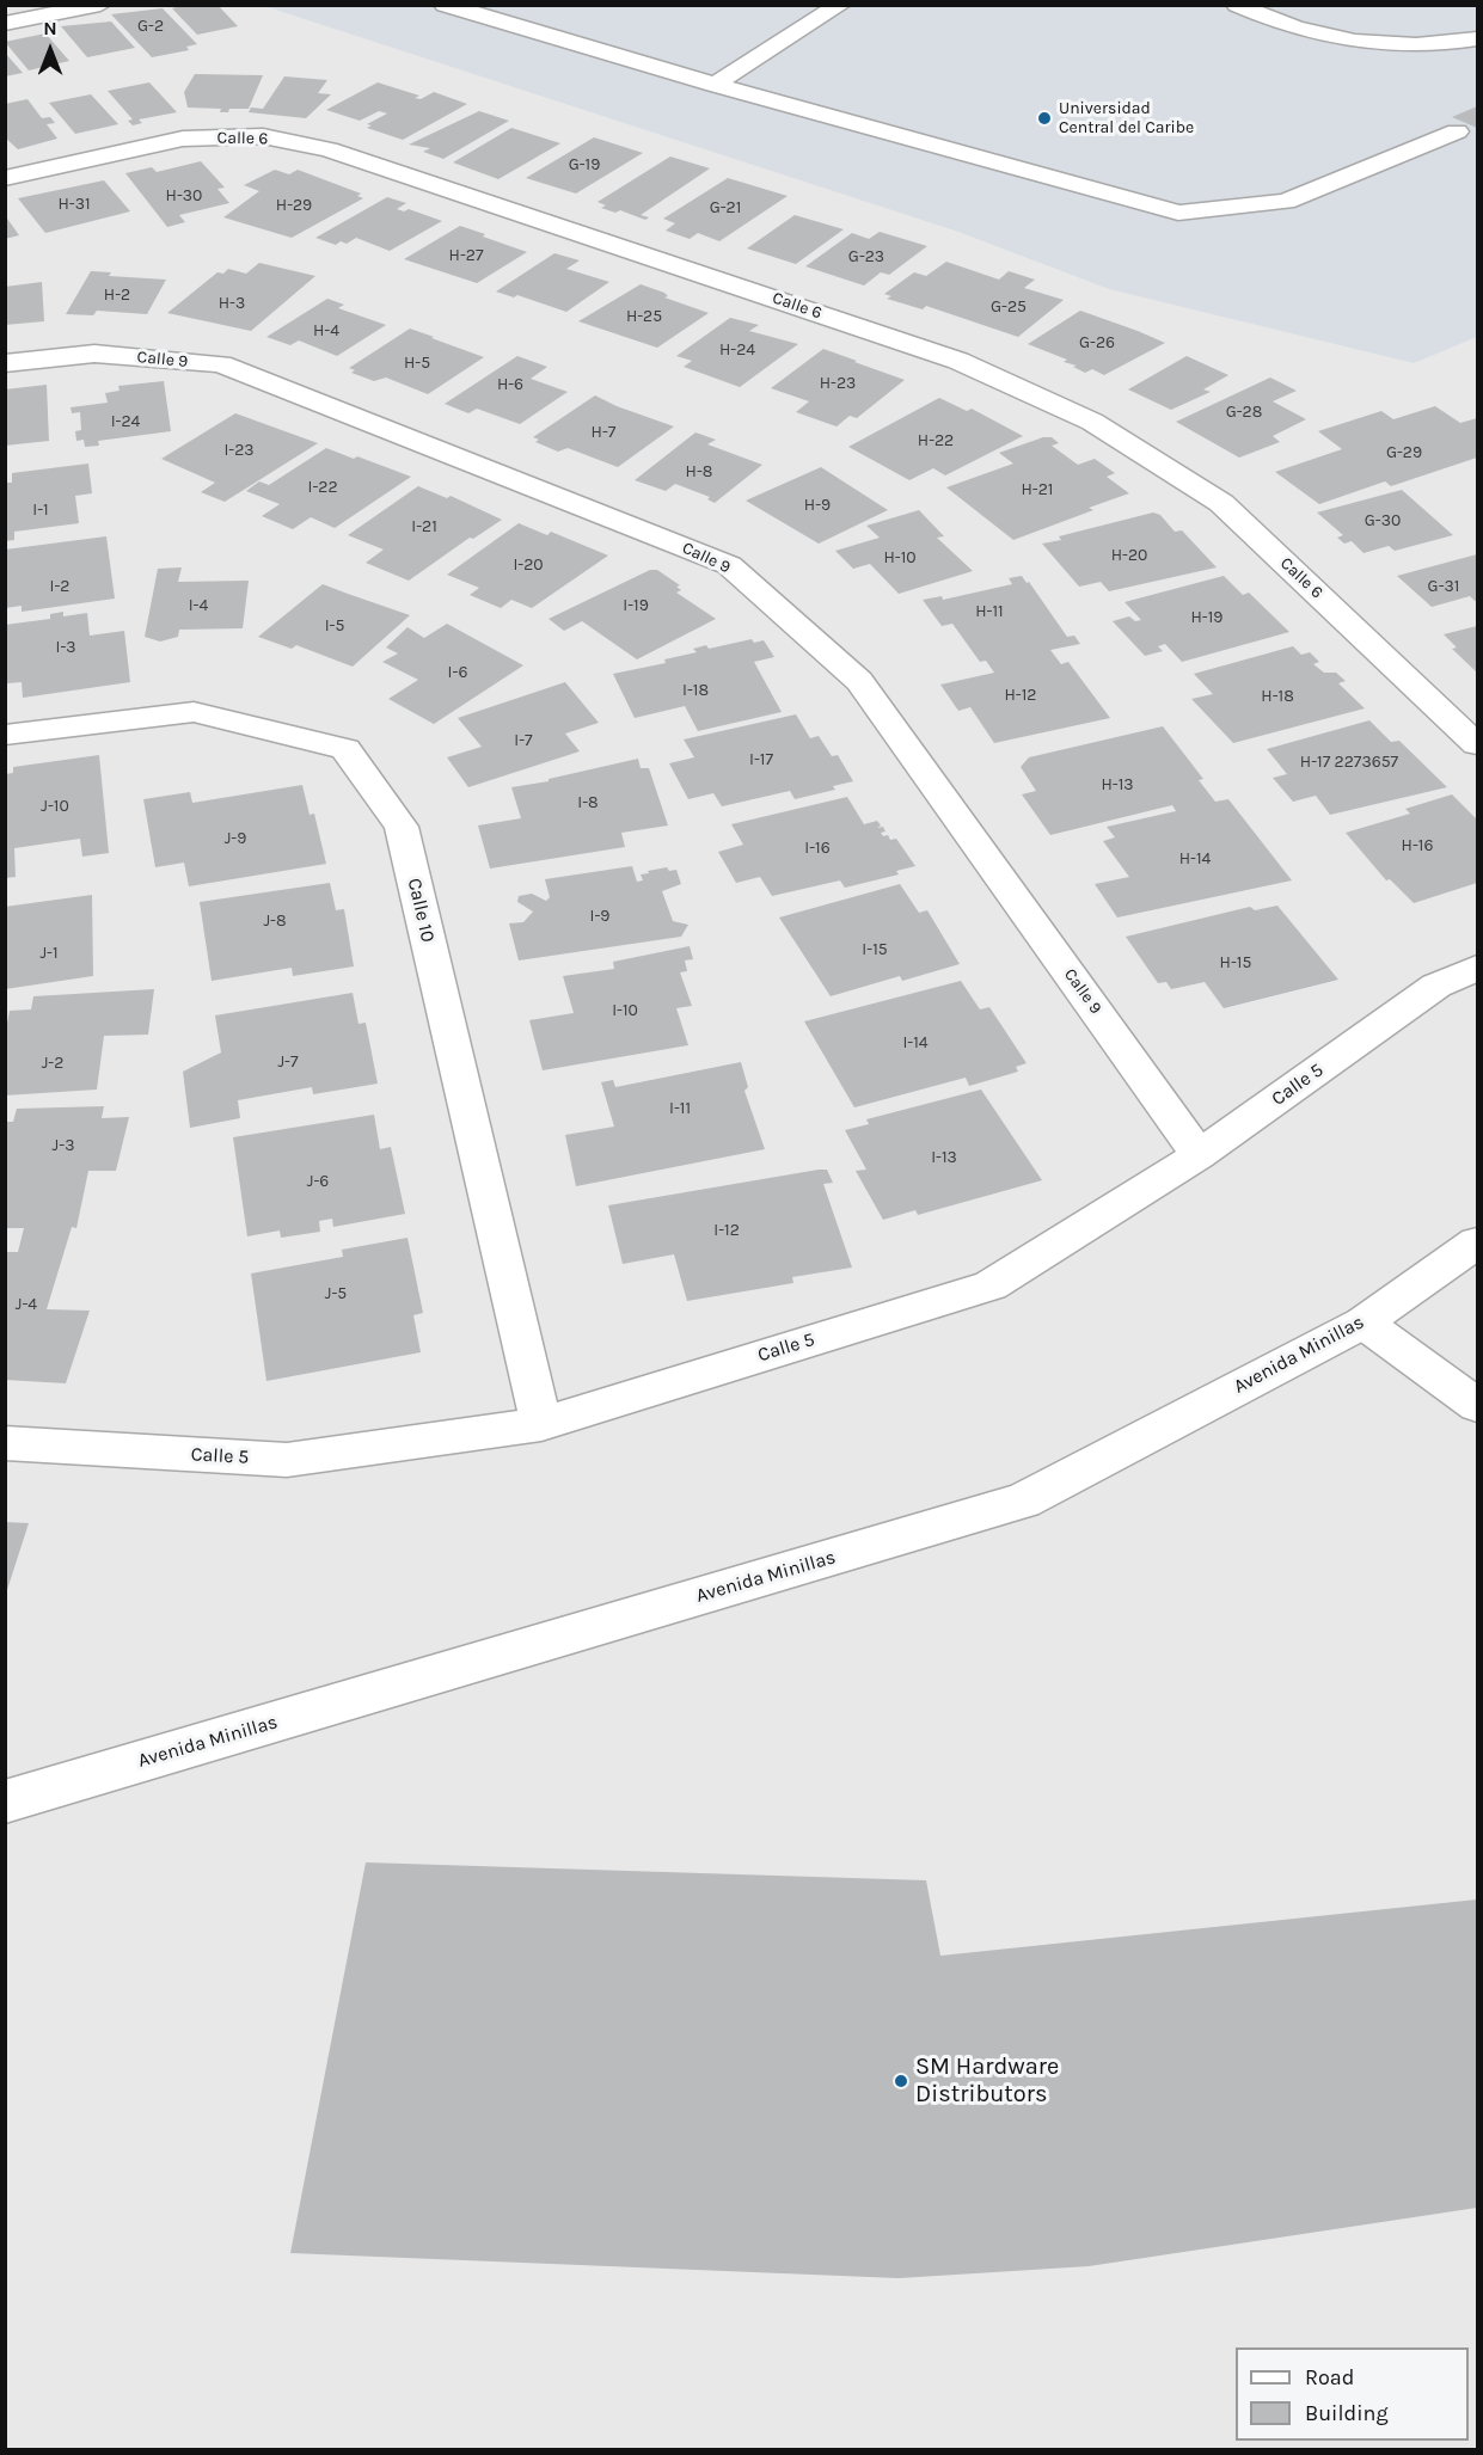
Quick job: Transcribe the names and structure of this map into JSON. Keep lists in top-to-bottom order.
{
  "streets": {
    "street": [
      "Calle 6",
      "Calle 9",
      "Calle 10",
      "Calle 5",
      "Avenida Minillas"
    ]
  },
  "crossings": [
    ["Calle 9", "Calle 5"],
    ["Calle 10", "Calle 5"]
  ],
  "places": ["Universidad Central del Caribe", "SM Hardware Distributors"],
  "house_numbers": [
    "G-2",
    "G-19",
    "H-30",
    "H-31",
    "H-29",
    "G-21",
    "H-27",
    "G-23",
    "H-2",
    "H-3",
    "G-25",
    "H-25",
    "H-4",
    "G-26",
    "H-24",
    "H-5",
    "H-23",
    "H-6",
    "G-28",
    "I-24",
    "H-7",
    "H-22",
    "I-23",
    "G-29",
    "H-8",
    "I-22",
    "H-21",
    "H-9",
    "I-1",
    "G-30",
    "I-21",
    "H-20",
    "H-10",
    "I-20",
    "I-2",
    "G-31",
    "I-4",
    "I-19",
    "H-11",
    "H-19",
    "I-5",
    "I-3",
    "I-6",
    "I-18",
    "H-12",
    "H-18",
    "I-7",
    "I-17",
    "H-17 2273657",
    "H-13",
    "I-8",
    "J-10",
    "J-9",
    "H-16",
    "I-16",
    "H-14",
    "I-9",
    "J-8",
    "I-15",
    "J-1",
    "H-15",
    "I-10",
    "I-14",
    "J-7",
    "J-2",
    "I-11",
    "J-3",
    "I-13",
    "J-6",
    "I-12",
    "J-5",
    "J-4"
  ],
  "legend": ["Road", "Building"],
  "north": "top"
}
